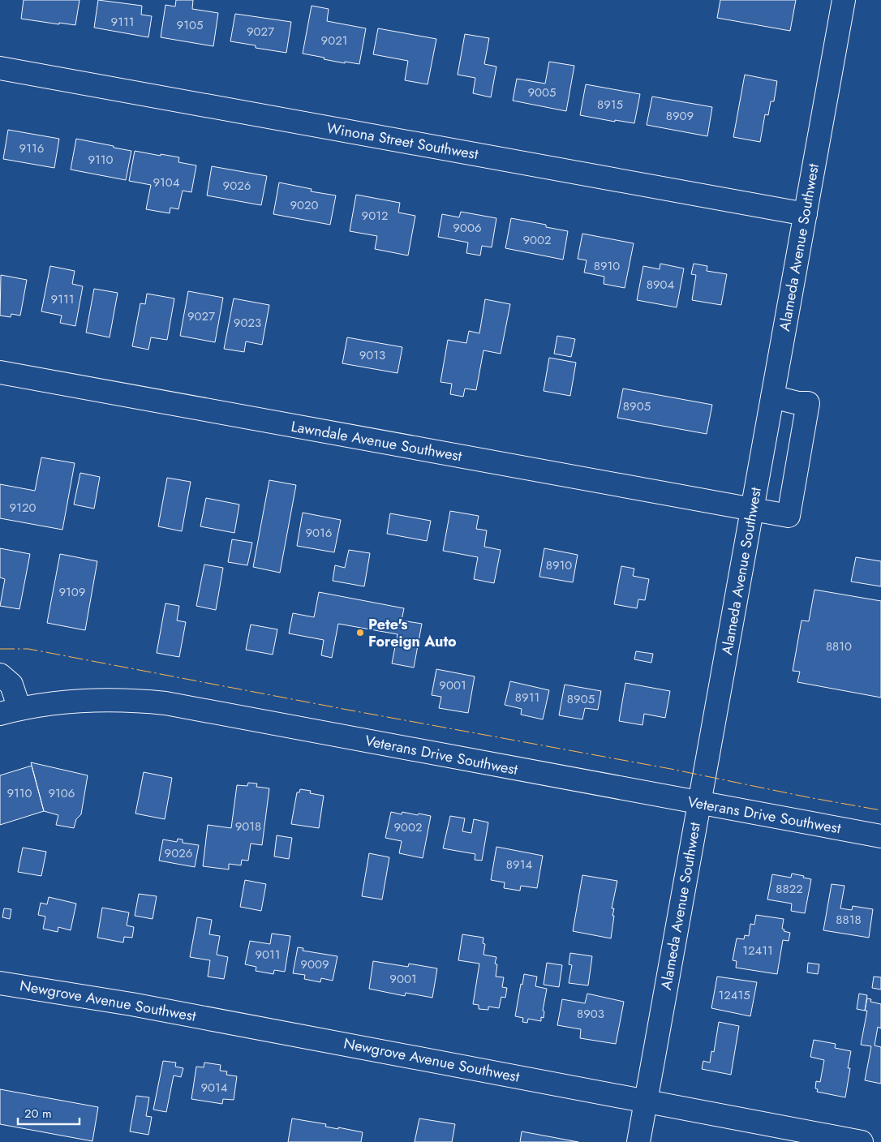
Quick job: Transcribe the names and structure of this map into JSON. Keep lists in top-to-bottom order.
{
  "streets": {
    "street": [
      "Winona Street Southwest",
      "Alameda Avenue Southwest",
      "Lawndale Avenue Southwest",
      "Veterans Drive Southwest",
      "Newgrove Avenue Southwest"
    ]
  },
  "crossings": [
    ["Winona Street Southwest", "Alameda Avenue Southwest"],
    ["Alameda Avenue Southwest", "Lawndale Avenue Southwest"],
    ["Alameda Avenue Southwest", "Veterans Drive Southwest"],
    ["Alameda Avenue Southwest", "Newgrove Avenue Southwest"]
  ],
  "places": ["Pete's Foreign Auto"],
  "house_numbers": [
    "9111",
    "9105",
    "9027",
    "9021",
    "9005",
    "8915",
    "8909",
    "9116",
    "9110",
    "9104",
    "9026",
    "9020",
    "9012",
    "9006",
    "9002",
    "8910",
    "8904",
    "9111",
    "9027",
    "9023",
    "9013",
    "8905",
    "9120",
    "9016",
    "8910",
    "9109",
    "8810",
    "9001",
    "8911",
    "8905",
    "9110",
    "9106",
    "9018",
    "9002",
    "9026",
    "8914",
    "8822",
    "8818",
    "12411",
    "9011",
    "9009",
    "9001",
    "12415",
    "8903",
    "9014"
  ],
  "scale_bar": "20 m"
}
